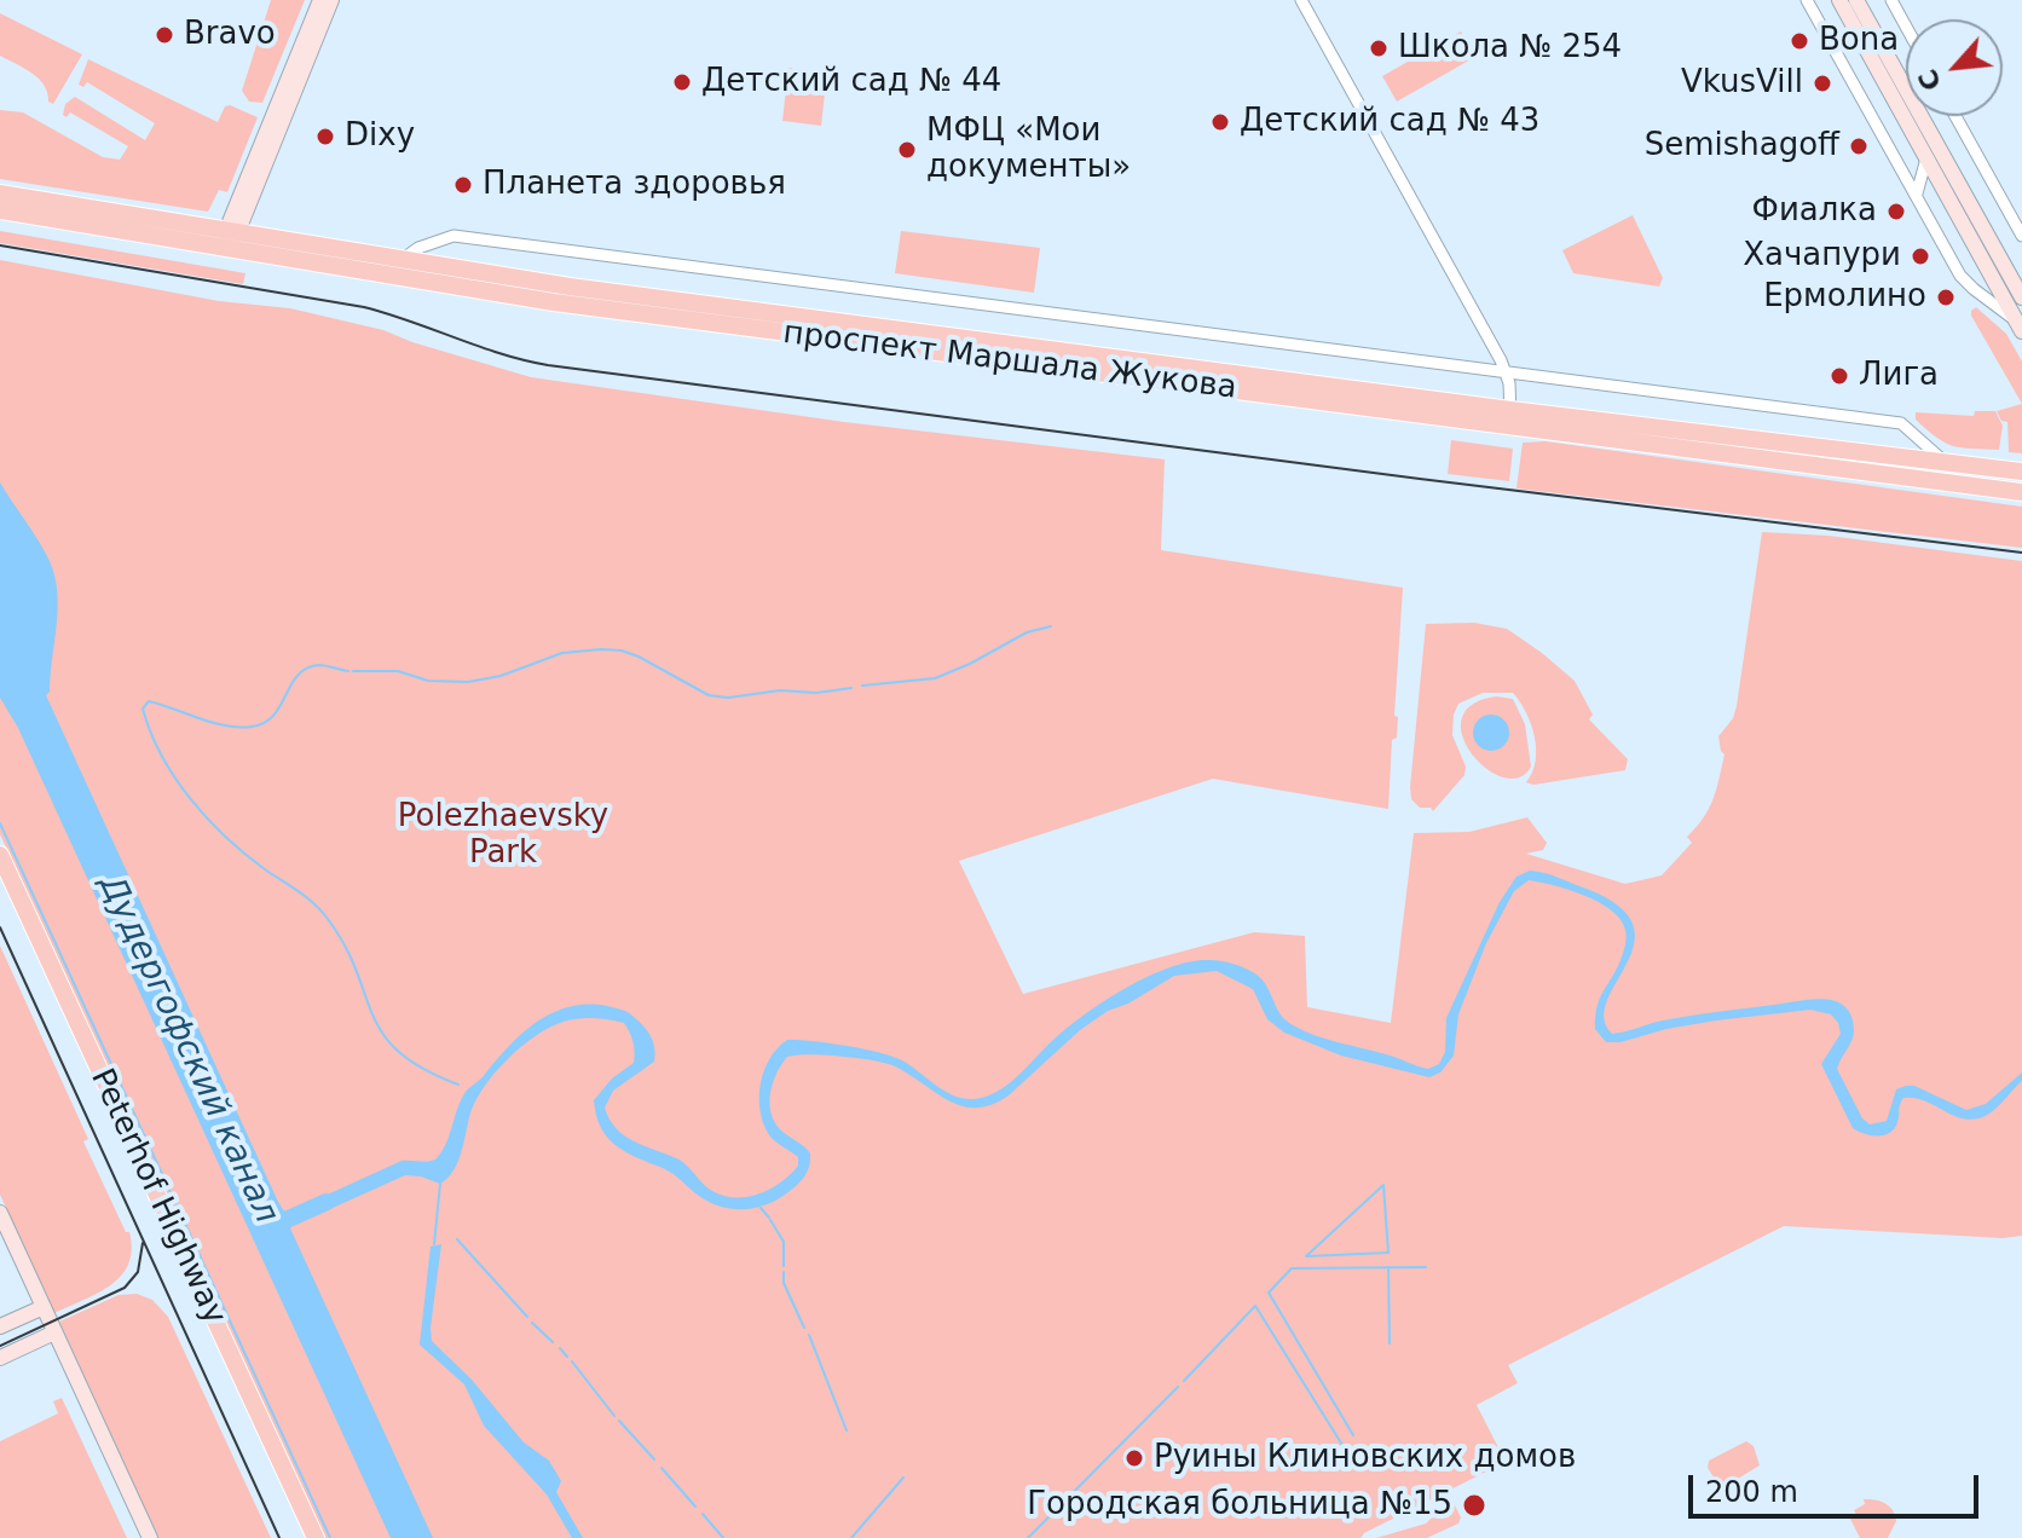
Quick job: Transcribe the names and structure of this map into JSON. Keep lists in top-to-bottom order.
{
  "streets": {
    "main road": ["проспект Маршала Жукова", "Peterhof Highway"]
  },
  "water": ["Дудергофский канал"],
  "parks": ["Polezhaevsky Park"],
  "places": [
    "Bravo",
    "Bona",
    "Школа № 254",
    "Детский сад № 44",
    "VkusVill",
    "Детский сад № 43",
    "Dixy",
    "Semishagoff",
    "МФЦ «Мои документы»",
    "Планета здоровья",
    "Фиалка",
    "Хачапури",
    "Ермолино",
    "Лига",
    "Руины Клиновских домов",
    "Городская больница №15"
  ],
  "scale_bar": "200 m",
  "north": "bottom left"
}
